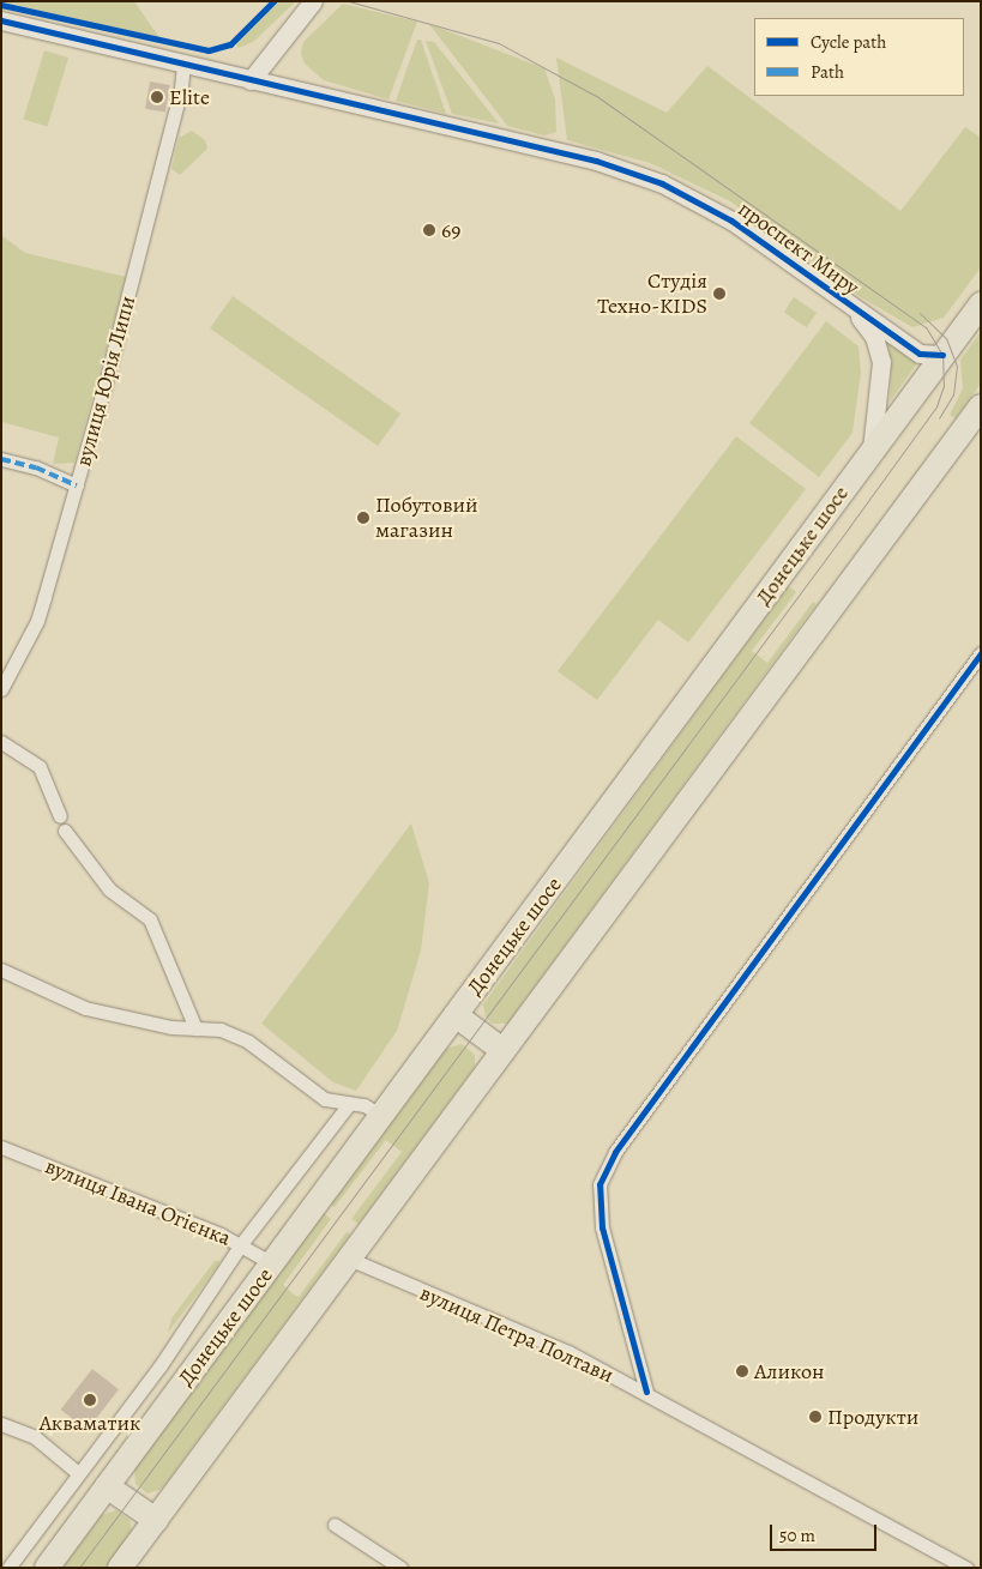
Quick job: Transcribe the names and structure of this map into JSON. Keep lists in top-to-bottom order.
{
  "streets": {
    "highway": ["Донецьке шосе"],
    "street": [
      "проспект Миру",
      "вулиця Юрія Липи",
      "вулиця Івана Огієнка",
      "вулиця Петра Полтави"
    ]
  },
  "crossings": [
    ["проспект Миру", "вулиця Юрія Липи"],
    ["проспект Миру", "Донецьке шосе"],
    ["Донецьке шосе", "вулиця Івана Огієнка"]
  ],
  "places": [
    "Elite",
    "69",
    "Студія Техно-KIDS",
    "Побутовий магазин",
    "Аликон",
    "Акваматик",
    "Продукти"
  ],
  "legend": ["Cycle path", "Path"],
  "scale_bar": "50 m"
}
